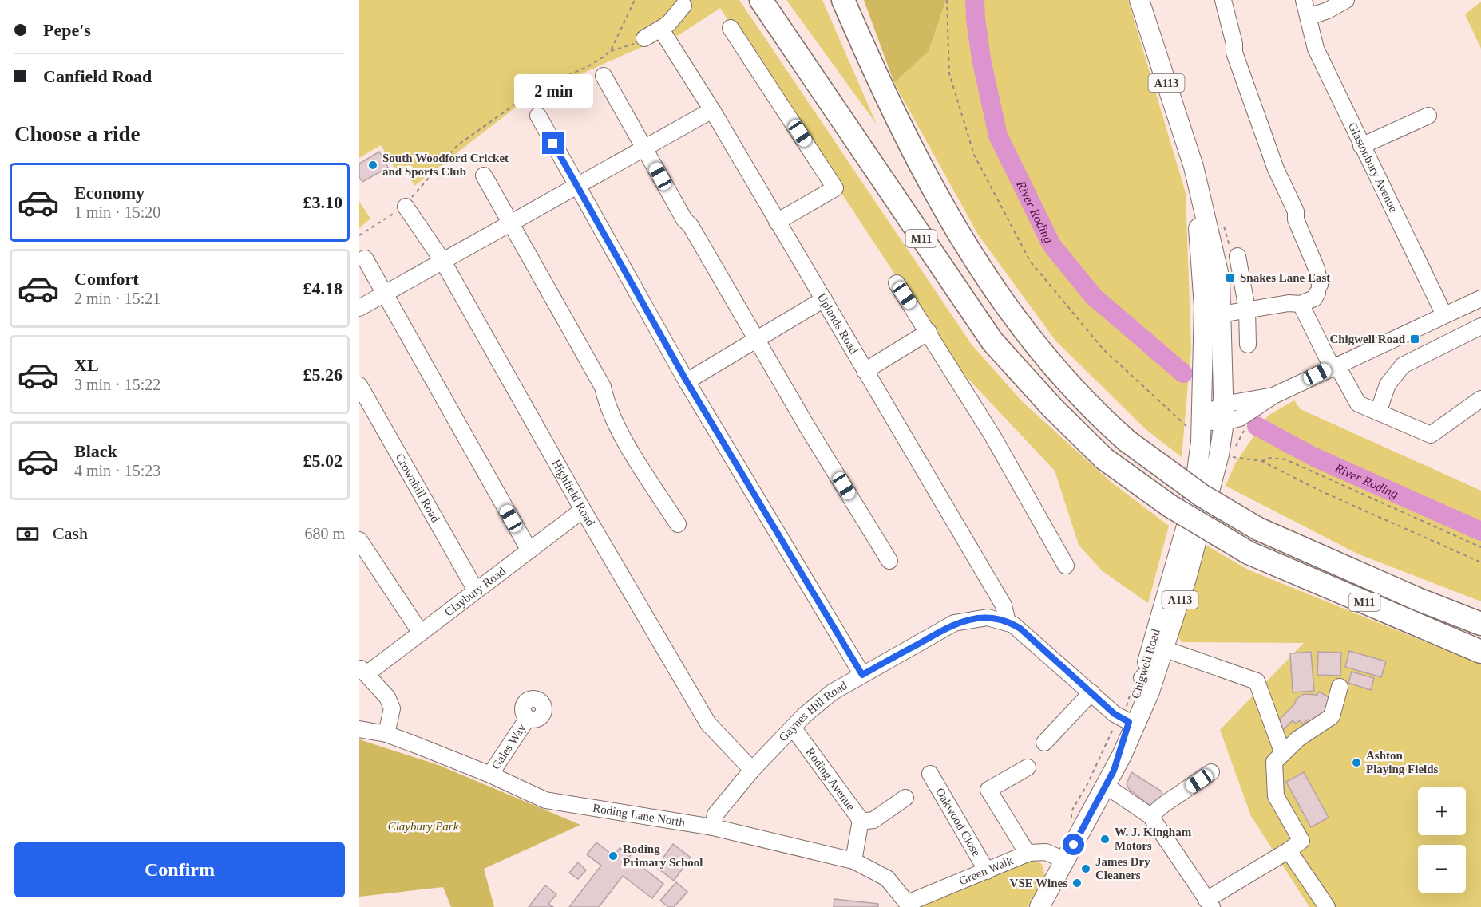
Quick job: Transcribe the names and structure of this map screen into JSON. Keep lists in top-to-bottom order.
{
  "streets": {
    "highway": ["M11"],
    "main road": ["A113", "Chigwell Road"],
    "street": [
      "Glastonbury Avenue",
      "Uplands Road",
      "Crownhill Road",
      "Highfield Road",
      "Claybury Road",
      "Gaynes Hill Road",
      "Gales Way",
      "Roding Avenue",
      "Roding Lane North",
      "Oakwood Close",
      "Green Walk"
    ]
  },
  "crossings": [
    ["Uplands Road", "Gaynes Hill Road"],
    ["Crownhill Road", "Claybury Road"],
    ["Highfield Road", "Claybury Road"],
    ["Highfield Road", "Gaynes Hill Road"],
    ["Chigwell Road", "Gaynes Hill Road"],
    ["Chigwell Road", "Green Walk"],
    ["Gaynes Hill Road", "Roding Avenue"],
    ["Gaynes Hill Road", "Roding Lane North"],
    ["Gales Way", "Roding Lane North"],
    ["Roding Avenue", "Roding Lane North"],
    ["Roding Lane North", "Green Walk"],
    ["Oakwood Close", "Green Walk"]
  ],
  "water": ["River Roding"],
  "parks": ["Claybury Park"],
  "places": {
    "other": [
      "South Woodford Cricket and Sports Club",
      "Ashton Playing Fields",
      "W. J. Kingham Motors",
      "Roding Primary School",
      "James Dry Cleaners",
      "VSE Wines"
    ],
    "transit": ["Snakes Lane East", "Chigwell Road"]
  },
  "page": {
    "banner": ["Pepe's", "Canfield Road"],
    "bubble": "2 min",
    "heading": "Choose a ride",
    "list": [
      {
        "name": "Economy",
        "note": "1 min · 15:20",
        "value": "£3.10"
      },
      {
        "name": "Comfort",
        "note": "2 min · 15:21",
        "value": "£4.18"
      },
      {
        "name": "XL",
        "note": "3 min · 15:22",
        "value": "£5.26"
      },
      {
        "name": "Black",
        "note": "4 min · 15:23",
        "value": "£5.02"
      }
    ],
    "pay": ["Cash", "680 m"],
    "map_buttons": ["+", "−"],
    "buttons": "Confirm"
  }
}
